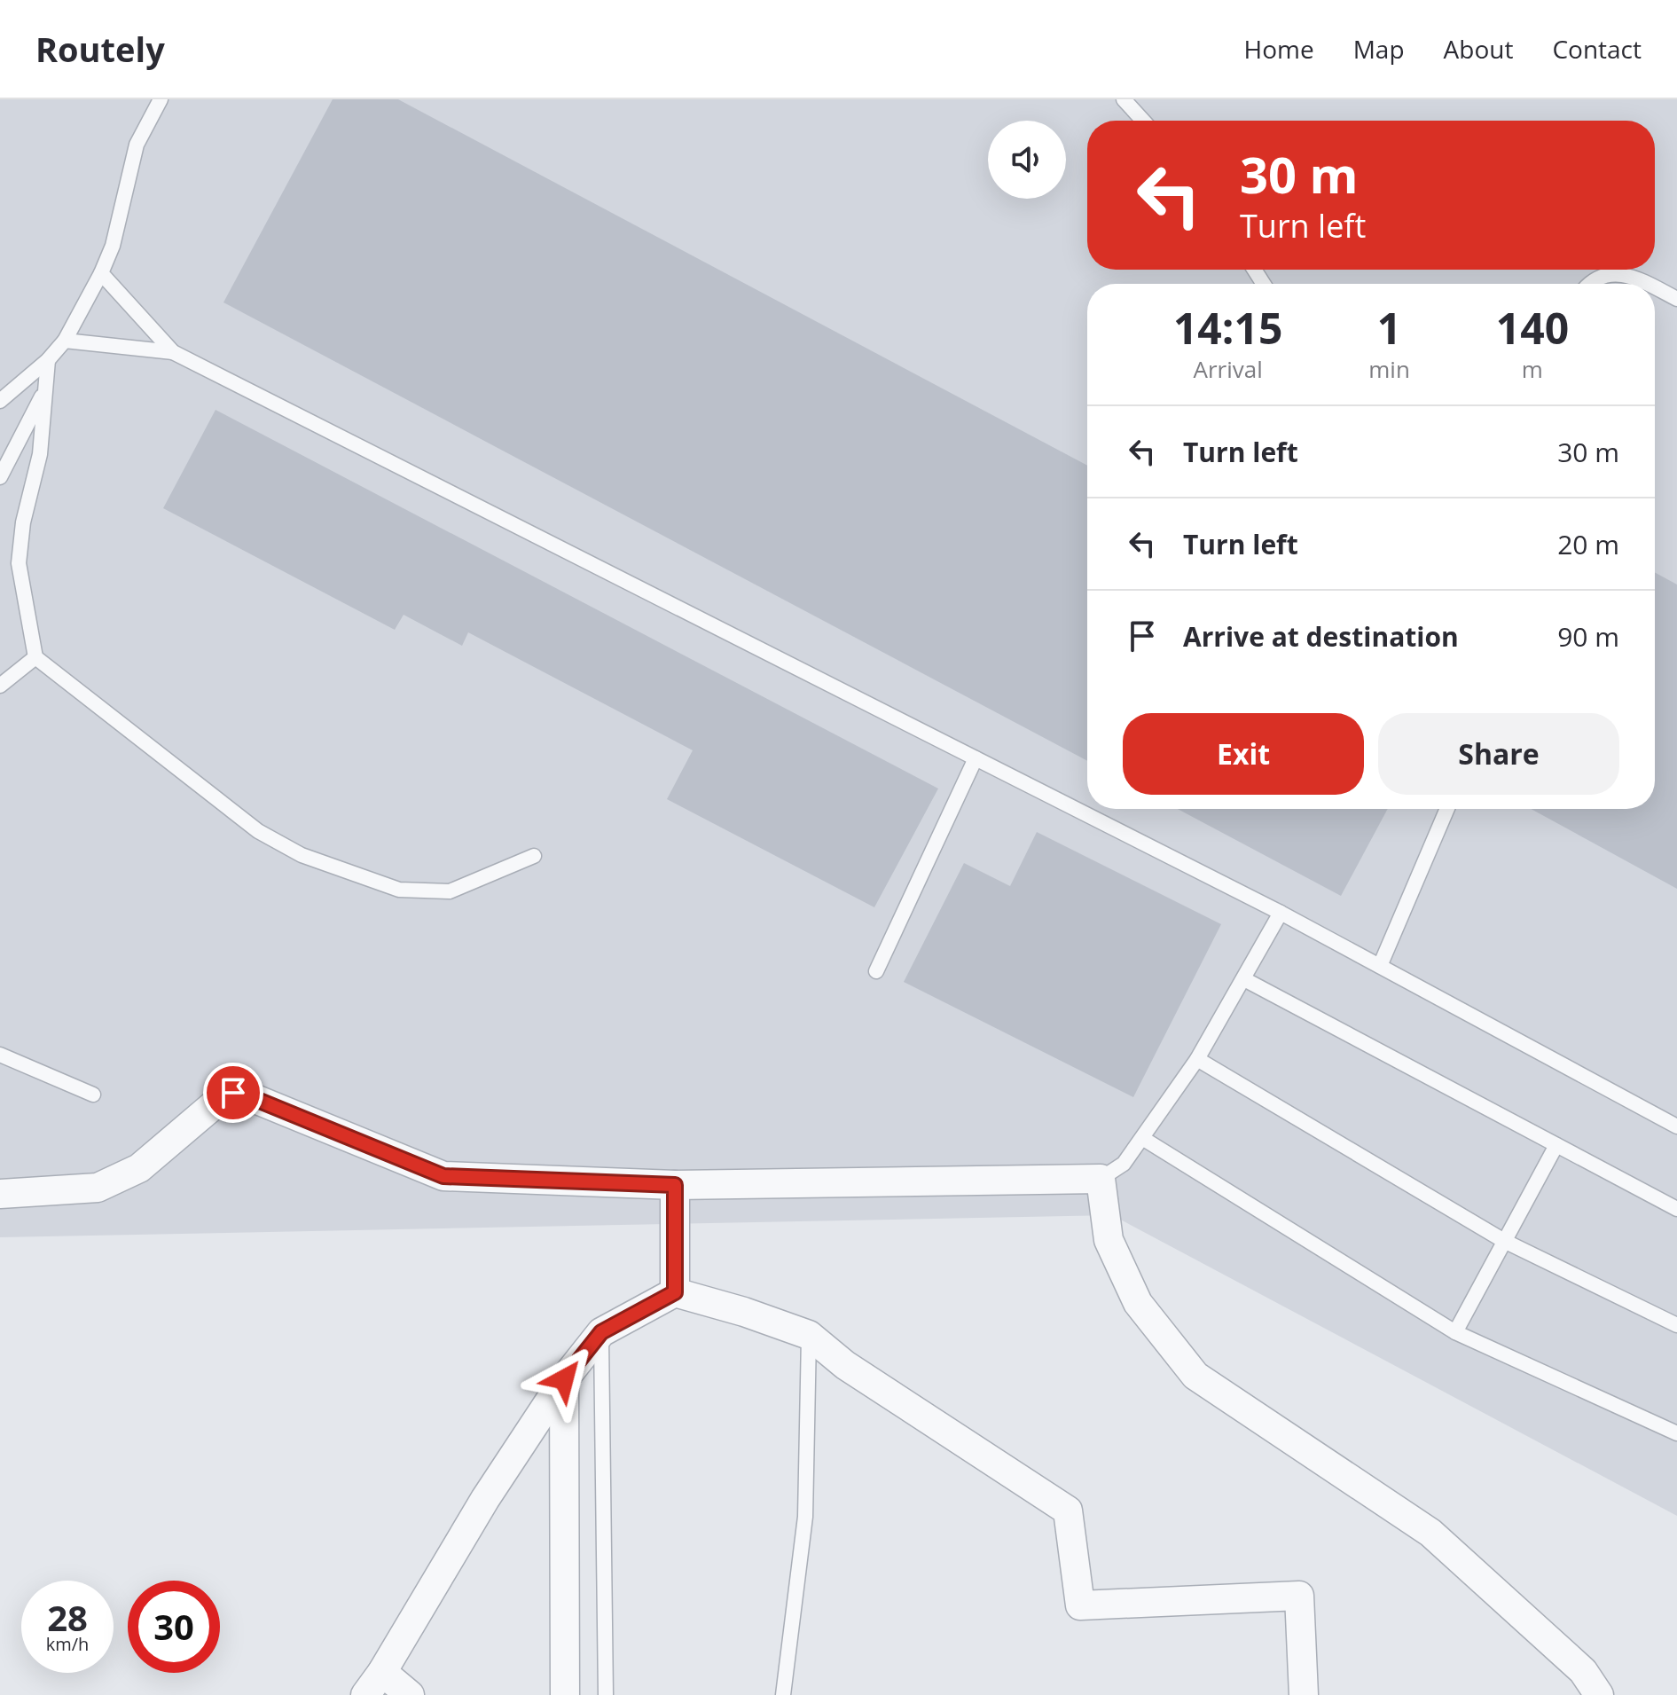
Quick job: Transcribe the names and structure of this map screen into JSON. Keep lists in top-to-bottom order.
{
  "page": {
    "header": "Routely",
    "nav": [
      "Home",
      "Map",
      "About",
      "Contact"
    ],
    "turn": ["30 m", "Turn left"],
    "eta": [
      "14:15",
      "Arrival",
      "1",
      "min",
      "140",
      "m"
    ],
    "list": [
      {
        "name": "Turn left",
        "value": "30 m"
      },
      {
        "name": "Turn left",
        "value": "20 m"
      },
      {
        "name": "Arrive at destination",
        "value": "90 m"
      }
    ],
    "buttons": ["Exit", "Share"],
    "speed": "28 km/h",
    "limit": "30"
  }
}
